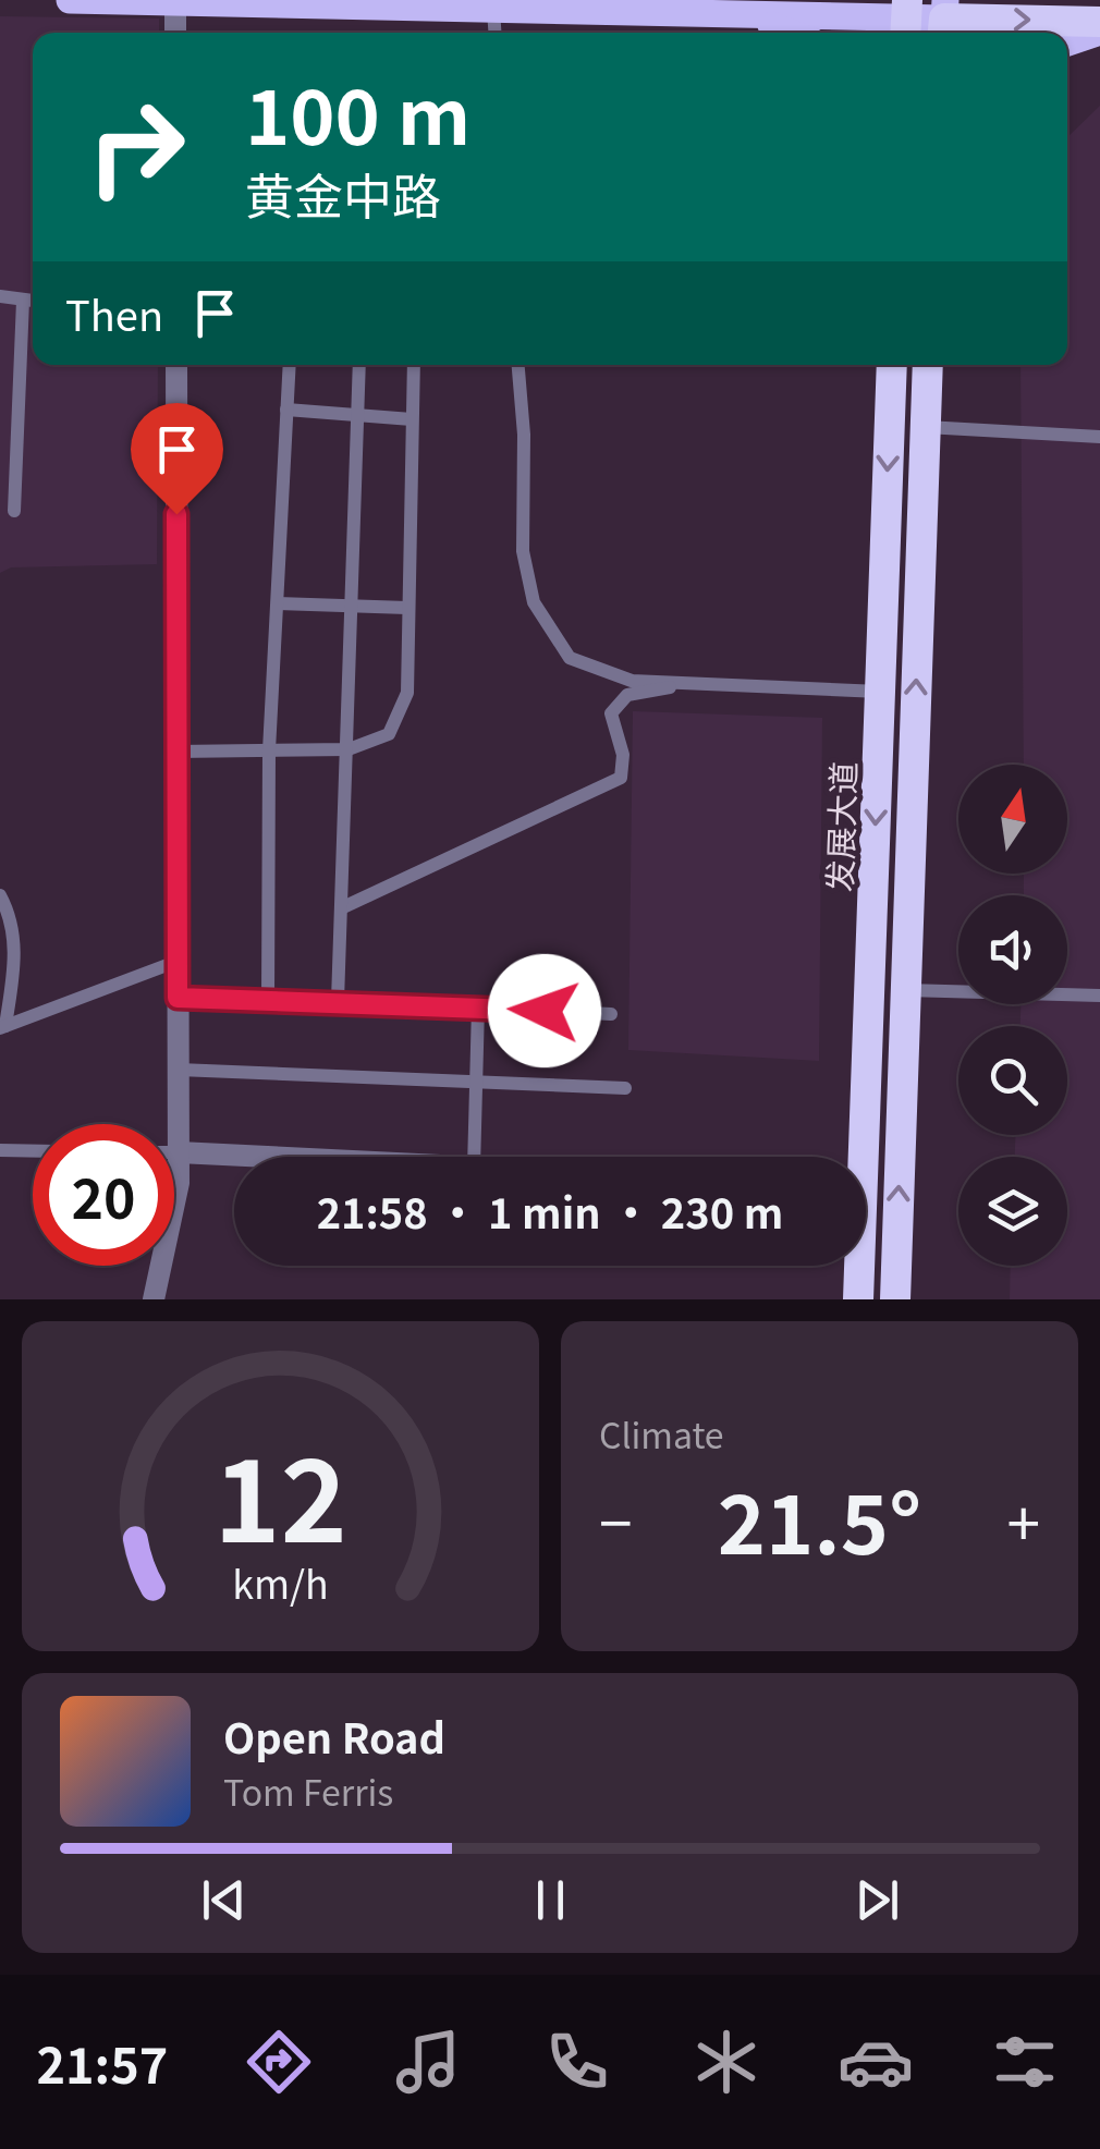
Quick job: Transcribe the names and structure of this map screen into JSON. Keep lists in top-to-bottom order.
{
  "streets": {
    "highway": ["发展大道"]
  },
  "north": "top",
  "page": {
    "turn": ["100 m", "黄金中路"],
    "then": "Then",
    "limit": "20",
    "trip": "21:58 · 1 min · 230 m",
    "tile": "Climate",
    "heat": ["−", "21.5°", "+"],
    "song": ["Open Road", "Tom Ferris"],
    "tabs": "21:57",
    "gauge": ["12", "km/h"]
  }
}
